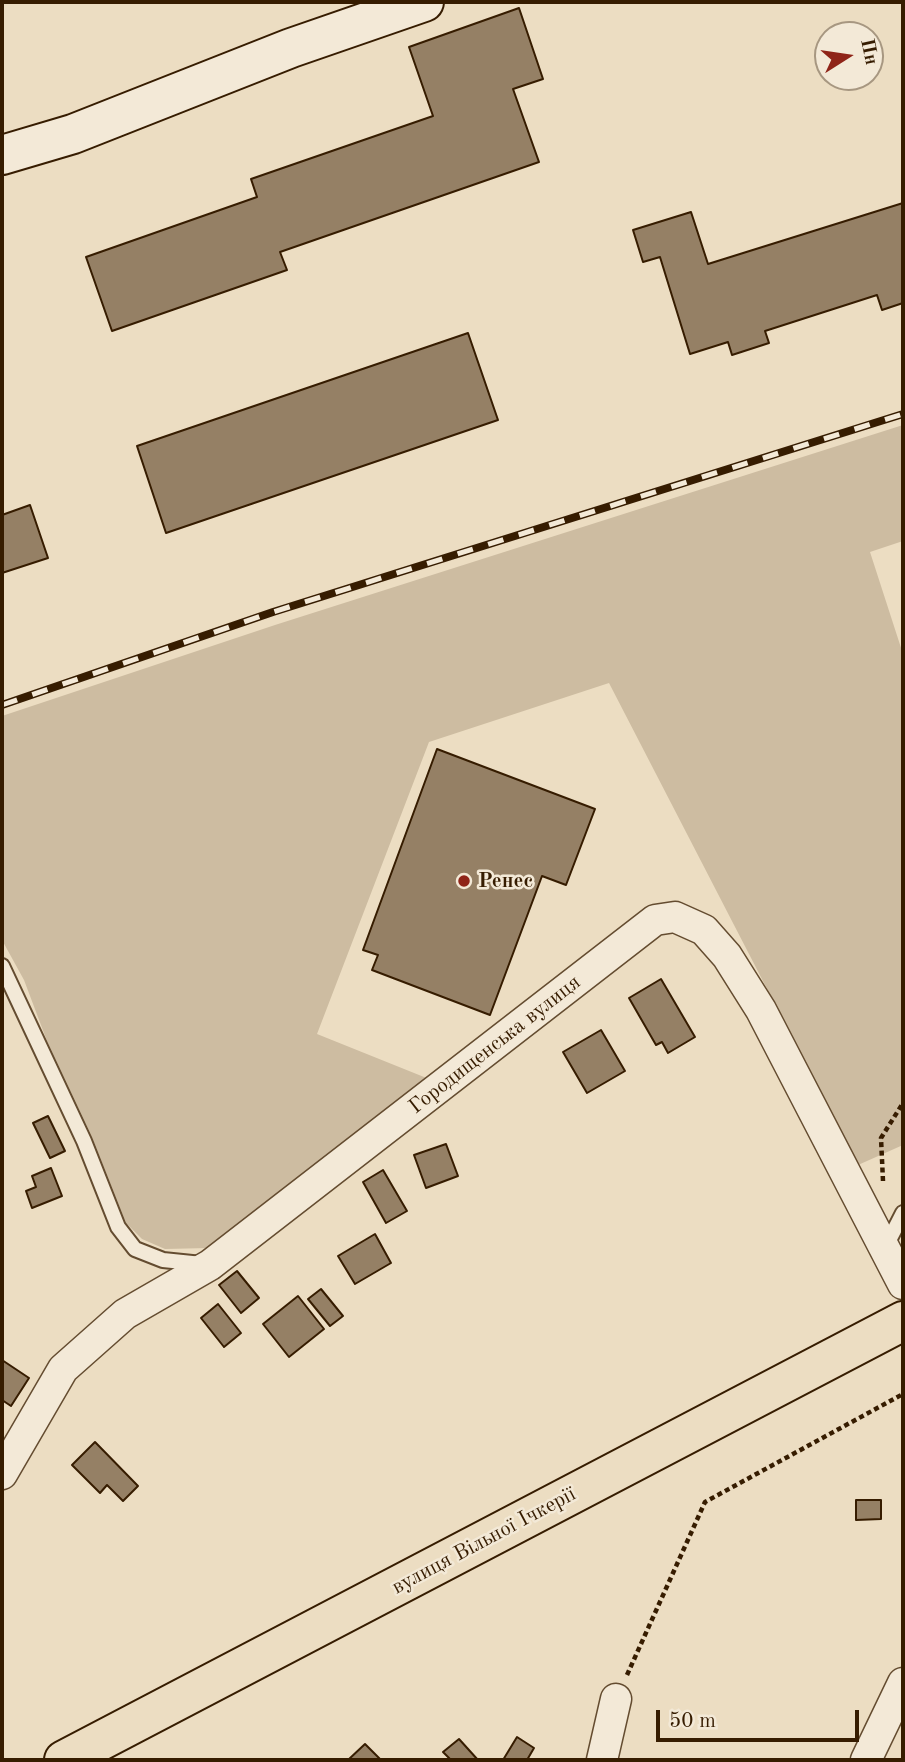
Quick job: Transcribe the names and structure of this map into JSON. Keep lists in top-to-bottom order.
{
  "streets": {
    "main road": ["вулиця Вільної Ічкерії"],
    "street": ["Городищенська вулиця"]
  },
  "places": ["Ренес"],
  "scale_bar": "50 m",
  "north": "right"
}
